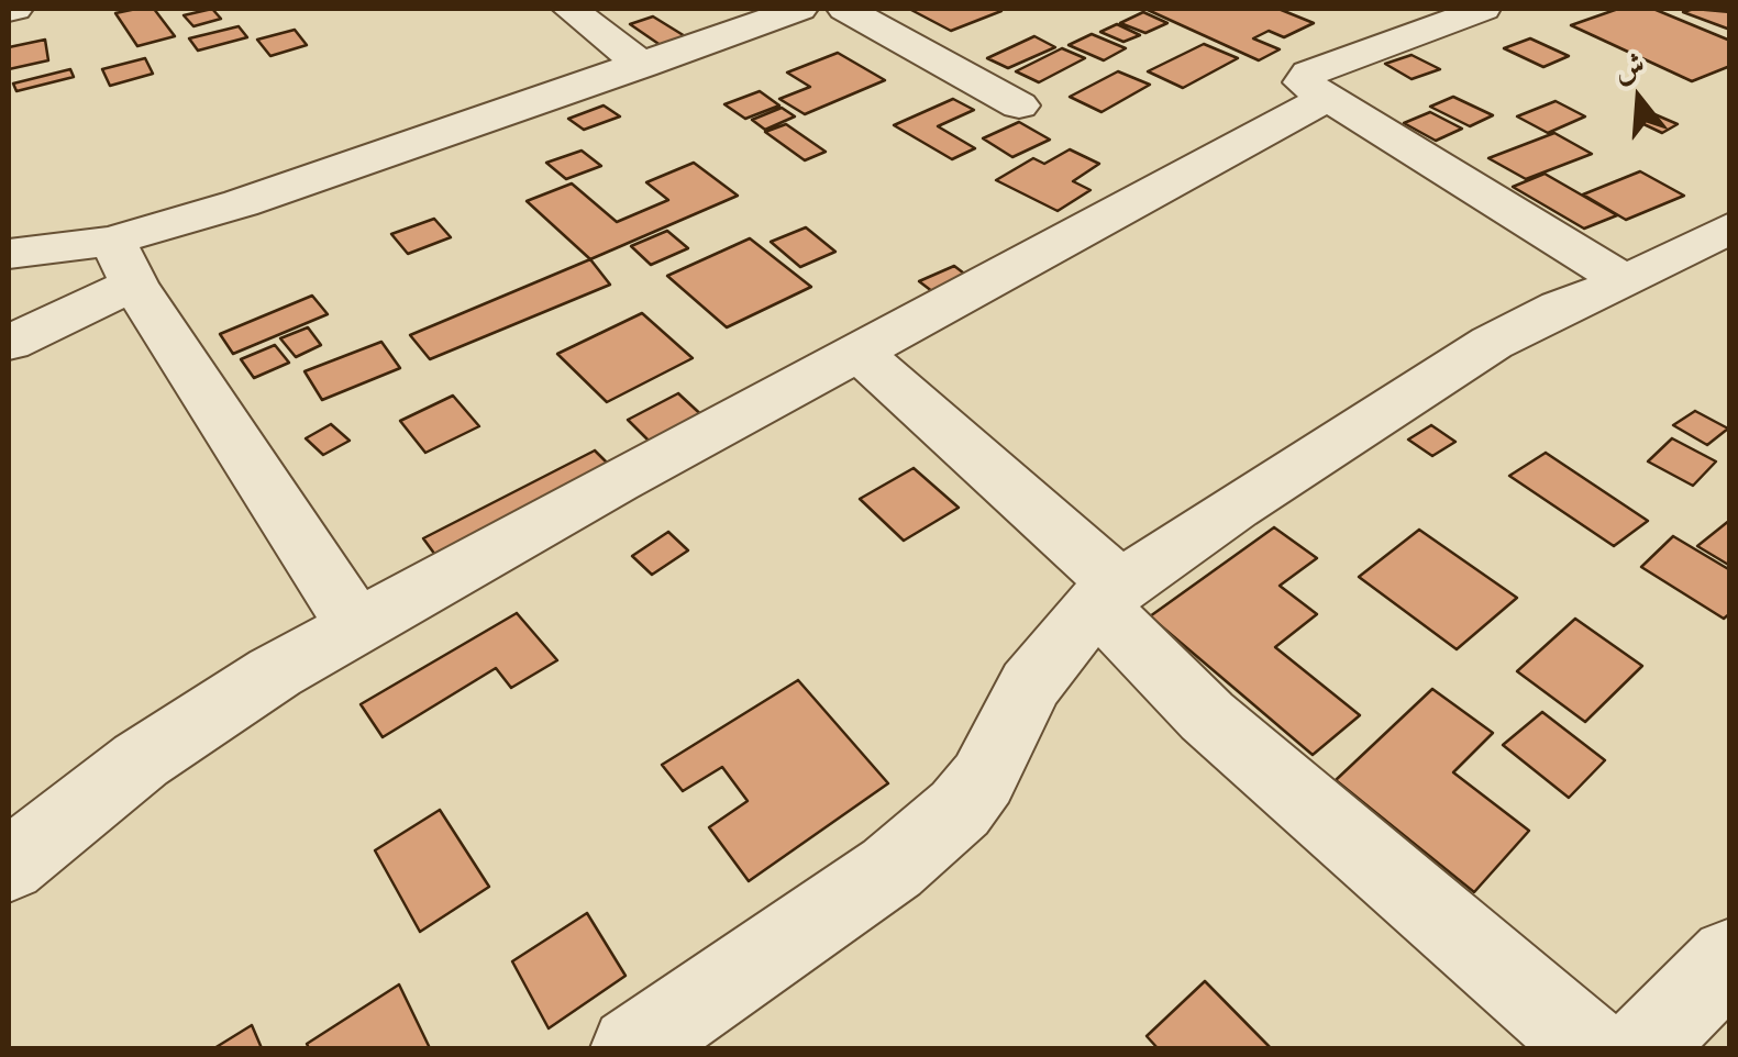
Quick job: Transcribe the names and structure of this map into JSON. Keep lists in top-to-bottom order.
{
  "north": "top"
}
